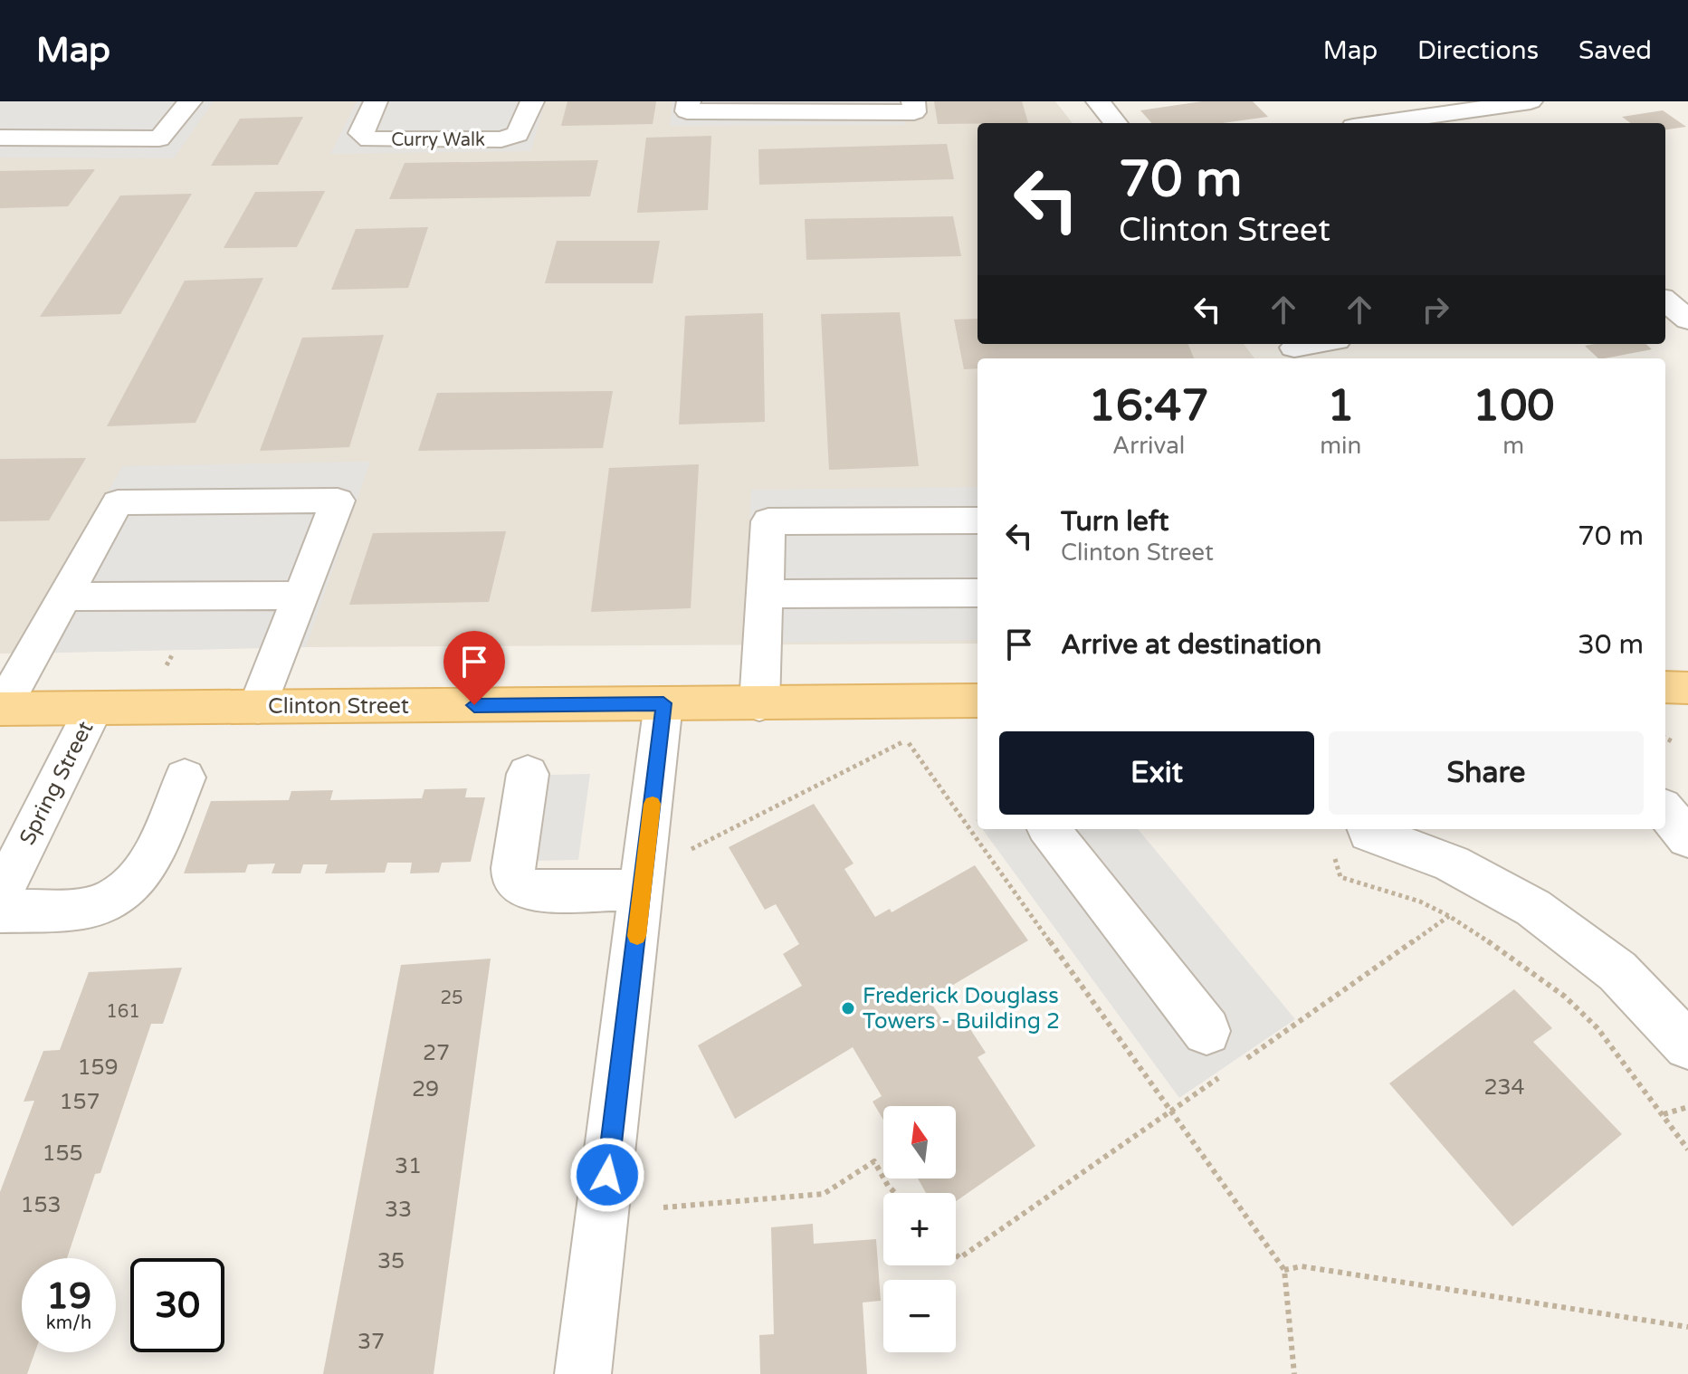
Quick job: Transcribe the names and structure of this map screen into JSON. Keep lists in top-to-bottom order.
{
  "streets": {
    "main road": ["Clinton Street"],
    "street": ["Curry Walk", "Spring Street"]
  },
  "crossings": [
    ["Clinton Street", "Spring Street"]
  ],
  "places": ["Frederick Douglass Towers - Building 2"],
  "house_numbers": [
    "25",
    "161",
    "27",
    "159",
    "234",
    "29",
    "157",
    "155",
    "31",
    "153",
    "33",
    "35",
    "37"
  ],
  "north": "top",
  "page": {
    "header": "Map",
    "nav": ["Map", "Directions", "Saved"],
    "turn": ["70 m", "Clinton Street"],
    "eta": [
      "16:47",
      "Arrival",
      "1",
      "min",
      "100",
      "m"
    ],
    "list": [
      {
        "name": "Turn left",
        "note": "Clinton Street",
        "value": "70 m"
      },
      {
        "name": "Arrive at destination",
        "value": "30 m"
      }
    ],
    "buttons": ["Exit", "Share"],
    "map_buttons": ["+", "−"],
    "speed": "19 km/h",
    "limit": "30"
  }
}
